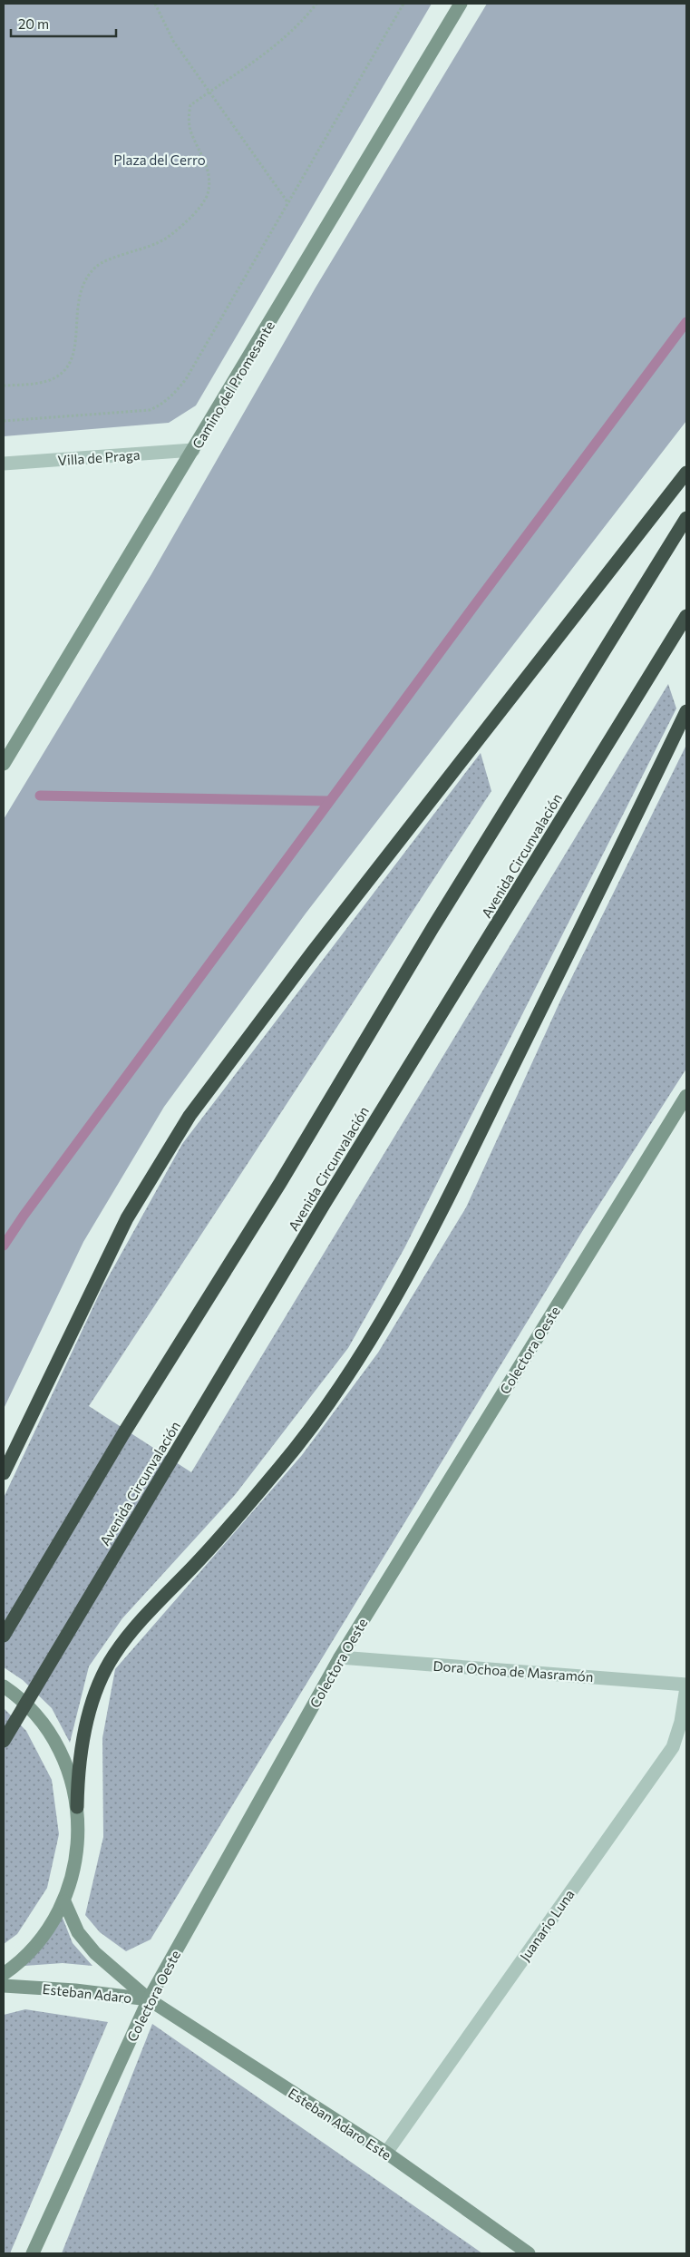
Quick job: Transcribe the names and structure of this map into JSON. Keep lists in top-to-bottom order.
{
  "streets": {
    "highway": ["Avenida Circunvalación"],
    "street": [
      "Camino del Promesante",
      "Villa de Praga",
      "Colectora Oeste",
      "Dora Ochoa de Masramón",
      "Juanario Luna",
      "Esteban Adaro",
      "Esteban Adaro Este"
    ]
  },
  "crossings": [
    ["Camino del Promesante", "Villa de Praga"],
    ["Colectora Oeste", "Dora Ochoa de Masramón"],
    ["Colectora Oeste", "Esteban Adaro"],
    ["Colectora Oeste", "Esteban Adaro Este"],
    ["Dora Ochoa de Masramón", "Juanario Luna"],
    ["Juanario Luna", "Esteban Adaro Este"],
    ["Esteban Adaro", "Esteban Adaro Este"]
  ],
  "parks": ["Plaza del Cerro"],
  "scale_bar": "20 m"
}
